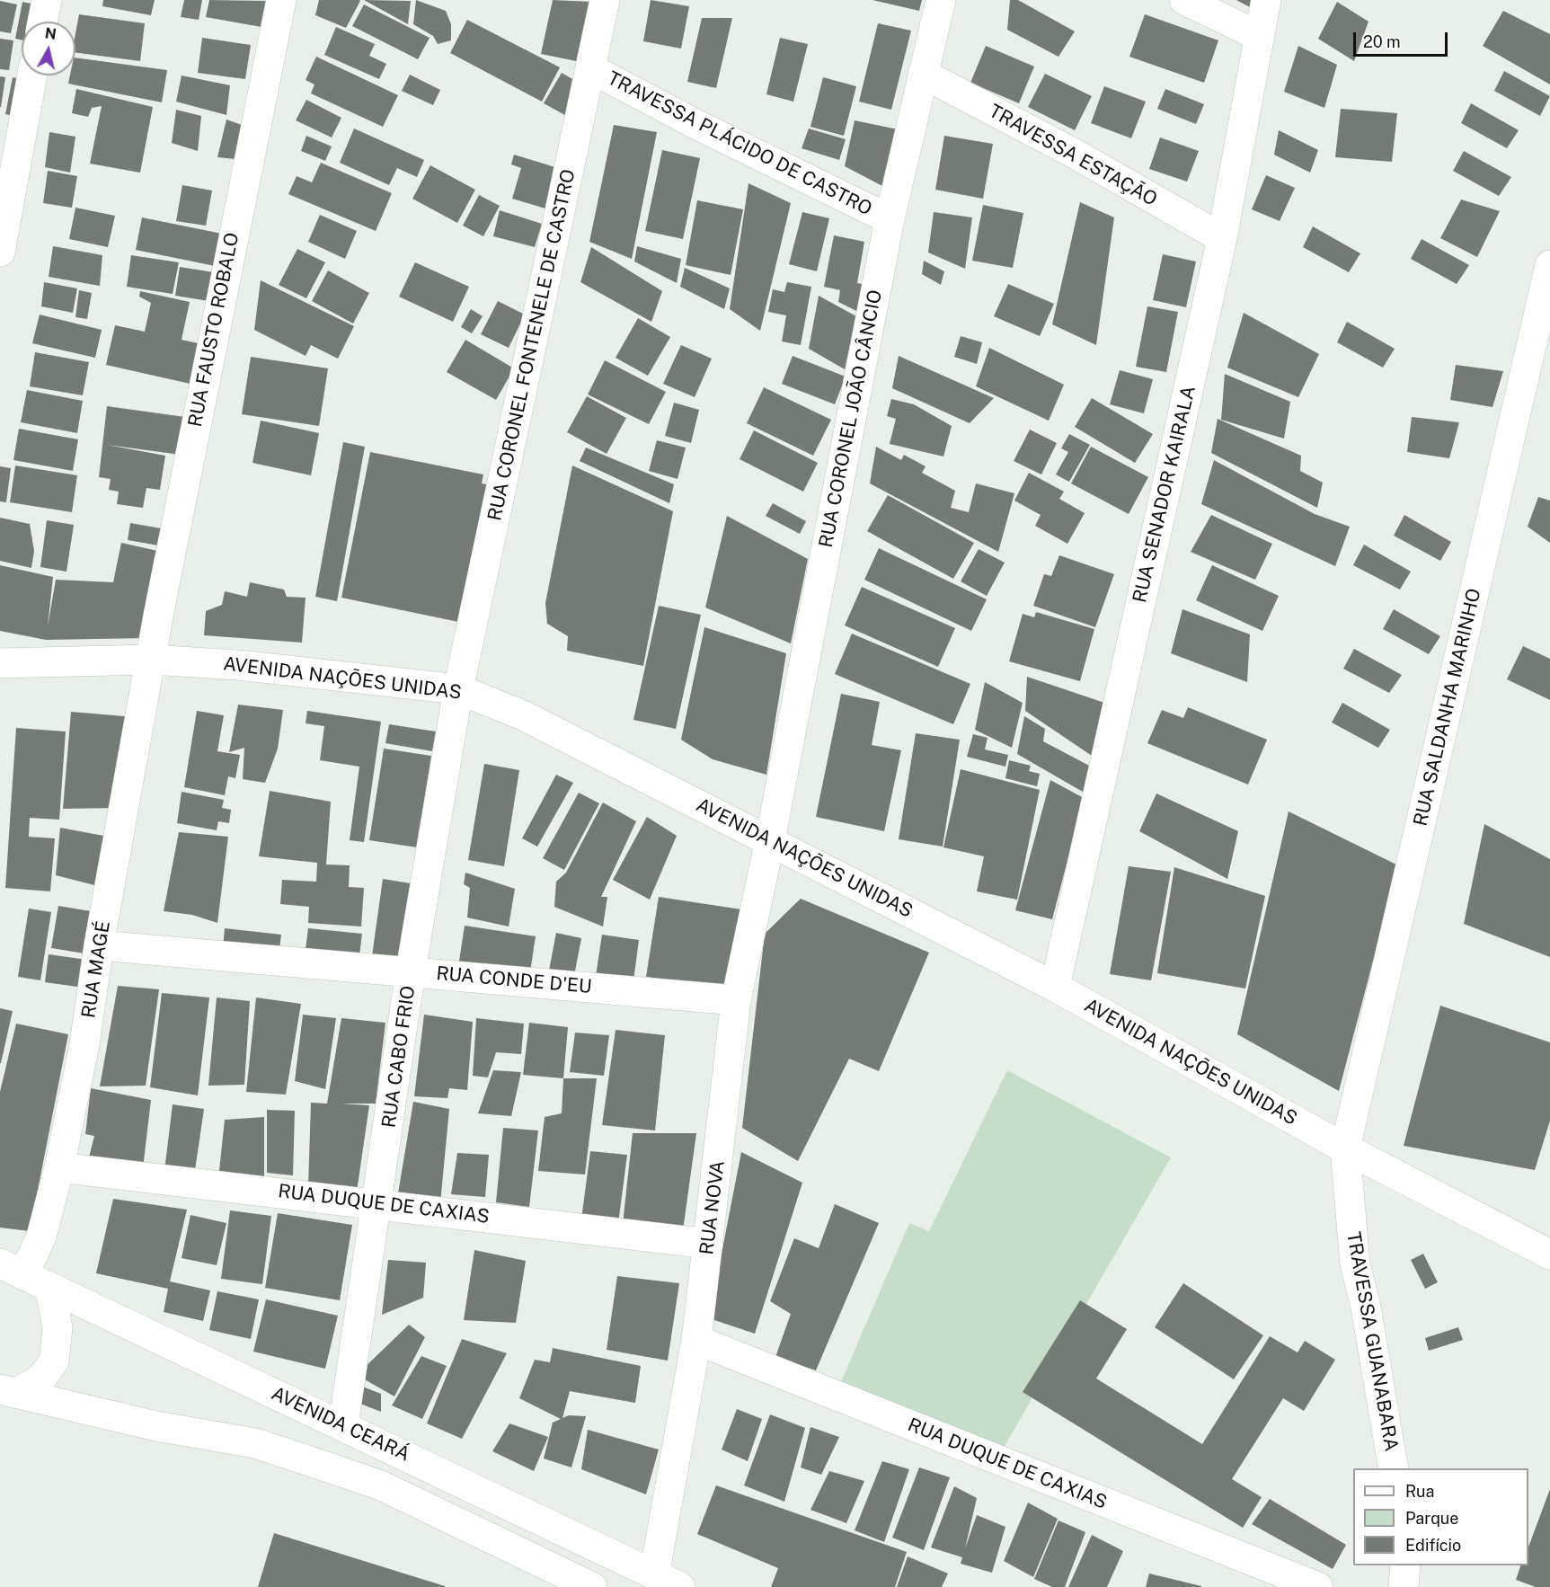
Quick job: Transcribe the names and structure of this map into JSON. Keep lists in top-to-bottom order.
{
  "streets": {
    "street": [
      "TRAVESSA PLÁCIDO DE CASTRO",
      "TRAVESSA ESTAÇÃO",
      "RUA FAUSTO ROBALO",
      "RUA CORONEL FONTENELE DE CASTRO",
      "RUA CORONEL JOÃO CÂNCIO",
      "RUA SENADOR KAIRALA",
      "AVENIDA NAÇÕES UNIDAS",
      "RUA SALDANHA MARINHO",
      "RUA MAGÉ",
      "RUA CONDE D'EU",
      "RUA CABO FRIO",
      "RUA DUQUE DE CAXIAS",
      "RUA NOVA",
      "TRAVESSA GUANABARA",
      "AVENIDA CEARÁ"
    ]
  },
  "crossings": [
    ["TRAVESSA PLÁCIDO DE CASTRO", "RUA CORONEL FONTENELE DE CASTRO"],
    ["TRAVESSA PLÁCIDO DE CASTRO", "RUA CORONEL JOÃO CÂNCIO"],
    ["TRAVESSA ESTAÇÃO", "RUA CORONEL JOÃO CÂNCIO"],
    ["TRAVESSA ESTAÇÃO", "RUA SENADOR KAIRALA"],
    ["RUA FAUSTO ROBALO", "AVENIDA NAÇÕES UNIDAS"],
    ["RUA FAUSTO ROBALO", "RUA MAGÉ"],
    ["RUA CORONEL FONTENELE DE CASTRO", "AVENIDA NAÇÕES UNIDAS"],
    ["RUA CORONEL FONTENELE DE CASTRO", "RUA CABO FRIO"],
    ["RUA CORONEL JOÃO CÂNCIO", "AVENIDA NAÇÕES UNIDAS"],
    ["RUA CORONEL JOÃO CÂNCIO", "RUA NOVA"],
    ["RUA SENADOR KAIRALA", "AVENIDA NAÇÕES UNIDAS"],
    ["AVENIDA NAÇÕES UNIDAS", "RUA SALDANHA MARINHO"],
    ["AVENIDA NAÇÕES UNIDAS", "RUA MAGÉ"],
    ["AVENIDA NAÇÕES UNIDAS", "RUA CABO FRIO"],
    ["AVENIDA NAÇÕES UNIDAS", "RUA NOVA"],
    ["AVENIDA NAÇÕES UNIDAS", "TRAVESSA GUANABARA"],
    ["RUA SALDANHA MARINHO", "TRAVESSA GUANABARA"],
    ["RUA MAGÉ", "RUA CONDE D'EU"],
    ["RUA MAGÉ", "RUA DUQUE DE CAXIAS"],
    ["RUA MAGÉ", "AVENIDA CEARÁ"],
    ["RUA CONDE D'EU", "RUA CABO FRIO"],
    ["RUA CONDE D'EU", "RUA NOVA"],
    ["RUA CABO FRIO", "RUA DUQUE DE CAXIAS"],
    ["RUA CABO FRIO", "AVENIDA CEARÁ"],
    ["RUA DUQUE DE CAXIAS", "RUA NOVA"],
    ["RUA NOVA", "AVENIDA CEARÁ"]
  ],
  "legend": ["Rua", "Parque", "Edifício"],
  "scale_bar": "20 m",
  "north": "top"
}
